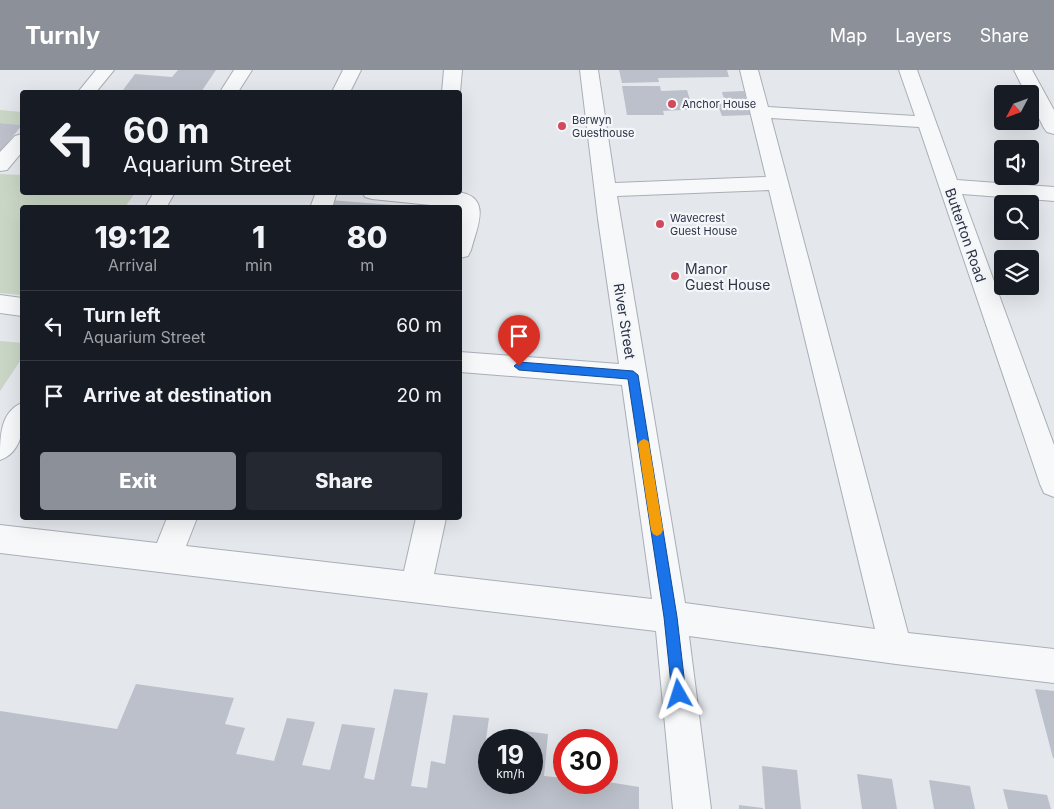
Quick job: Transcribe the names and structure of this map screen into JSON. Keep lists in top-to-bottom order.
{
  "streets": {
    "street": ["Butterton Road", "River Street"]
  },
  "places": [
    "Anchor House",
    "Berwyn Guesthouse",
    "Wavecrest Guest House",
    "Manor Guest House"
  ],
  "north": "bottom left",
  "page": {
    "header": "Turnly",
    "nav": ["Map", "Layers", "Share"],
    "turn": ["60 m", "Aquarium Street"],
    "eta": [
      "19:12",
      "Arrival",
      "1",
      "min",
      "80",
      "m"
    ],
    "list": [
      {
        "name": "Turn left",
        "note": "Aquarium Street",
        "value": "60 m"
      },
      {
        "name": "Arrive at destination",
        "value": "20 m"
      }
    ],
    "buttons": ["Exit", "Share"],
    "speed": "19 km/h",
    "limit": "30"
  }
}
